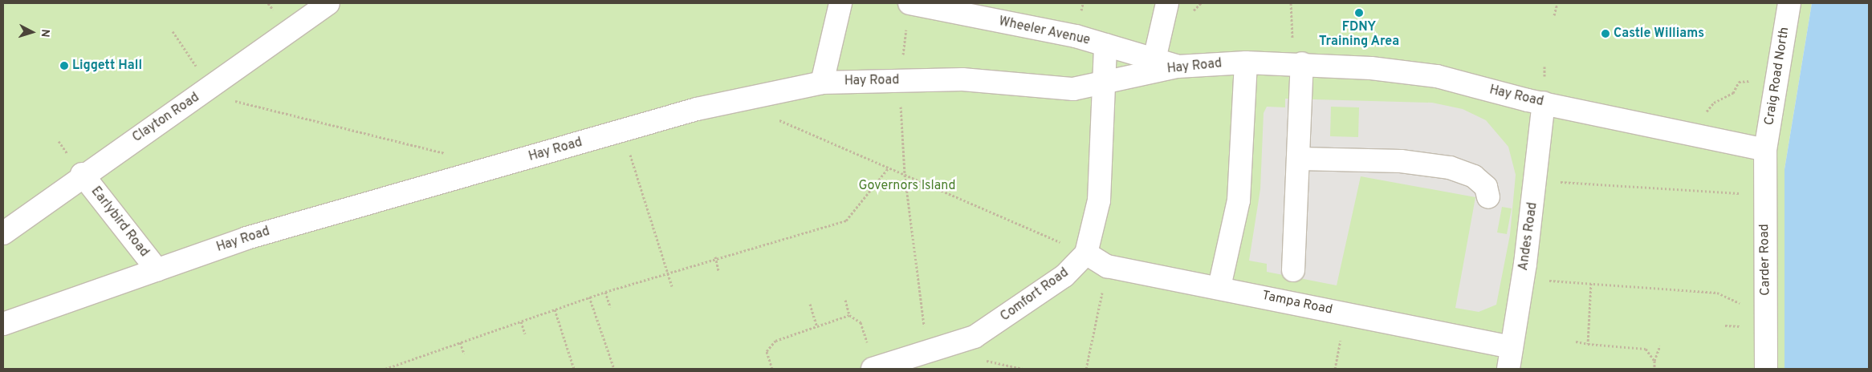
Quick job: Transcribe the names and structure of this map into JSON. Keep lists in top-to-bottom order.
{
  "streets": {
    "street": [
      "Wheeler Avenue",
      "Hay Road",
      "Craig Road North",
      "Clayton Road",
      "Earlybird Road",
      "Andes Road",
      "Carder Road",
      "Comfort Road",
      "Tampa Road"
    ]
  },
  "crossings": [
    ["Wheeler Avenue", "Hay Road"],
    ["Hay Road", "Craig Road North"],
    ["Hay Road", "Earlybird Road"],
    ["Hay Road", "Andes Road"],
    ["Hay Road", "Carder Road"],
    ["Craig Road North", "Carder Road"],
    ["Clayton Road", "Earlybird Road"],
    ["Andes Road", "Tampa Road"],
    ["Comfort Road", "Tampa Road"]
  ],
  "parks": ["Governors Island"],
  "places": ["FDNY Training Area", "Castle Williams", "Liggett Hall"],
  "north": "right"
}
